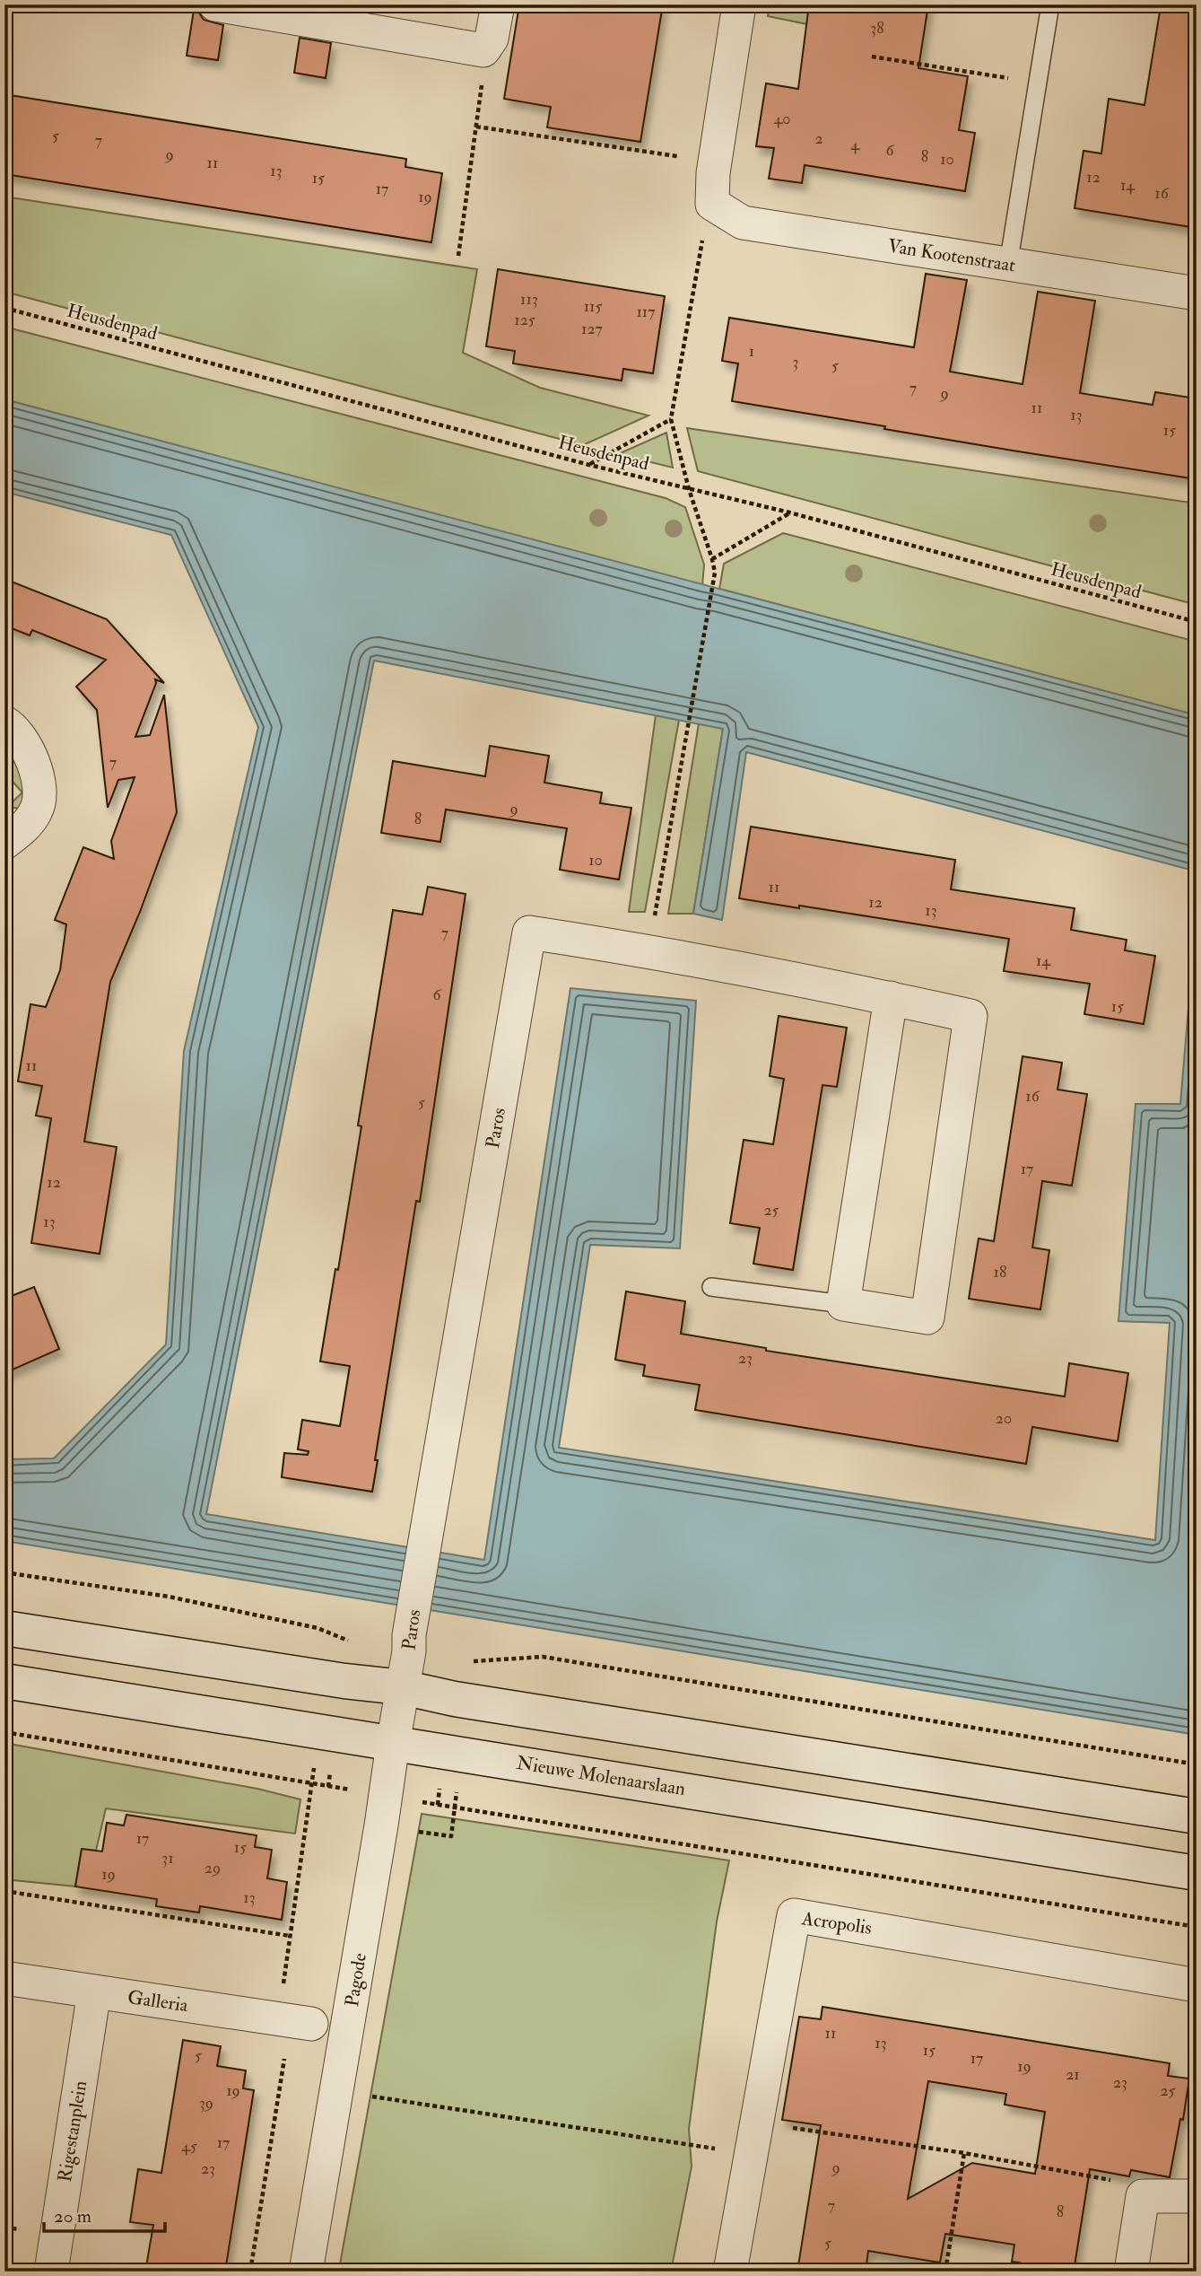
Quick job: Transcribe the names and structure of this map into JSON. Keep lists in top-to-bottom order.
{
  "streets": {
    "street": [
      "Van Kootenstraat",
      "Paros",
      "Nieuwe Molenaarslaan",
      "Acropolis",
      "Pagode",
      "Galleria",
      "Rigestanplein"
    ],
    "path": ["Heusdenpad"]
  },
  "crossings": [
    ["Paros", "Pagode"],
    ["Nieuwe Molenaarslaan", "Pagode"],
    ["Galleria", "Rigestanplein"]
  ],
  "house_numbers": [
    "38",
    "40",
    "5",
    "2",
    "7",
    "4",
    "6",
    "9",
    "8",
    "10",
    "11",
    "13",
    "12",
    "15",
    "14",
    "17",
    "16",
    "19",
    "113",
    "115",
    "117",
    "125",
    "127",
    "1",
    "3",
    "5",
    "7",
    "9",
    "11",
    "13",
    "15",
    "7",
    "9",
    "8",
    "10",
    "11",
    "12",
    "13",
    "7",
    "14",
    "6",
    "15",
    "11",
    "16",
    "5",
    "17",
    "12",
    "25",
    "13",
    "18",
    "23",
    "20",
    "17",
    "15",
    "31",
    "29",
    "19",
    "13",
    "11",
    "13",
    "15",
    "5",
    "17",
    "19",
    "21",
    "23",
    "19",
    "25",
    "39",
    "17",
    "45",
    "9",
    "23",
    "7",
    "8",
    "5"
  ],
  "scale_bar": "20 m"
}
